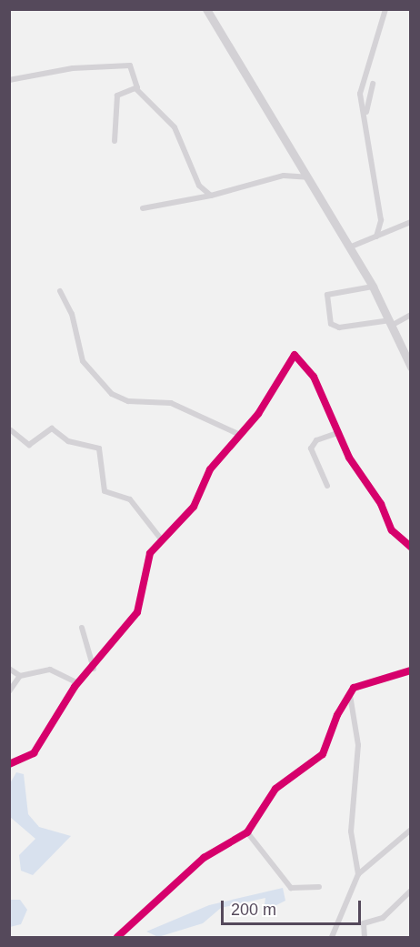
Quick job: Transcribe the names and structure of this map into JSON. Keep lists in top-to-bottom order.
{
  "scale_bar": "200 m"
}
